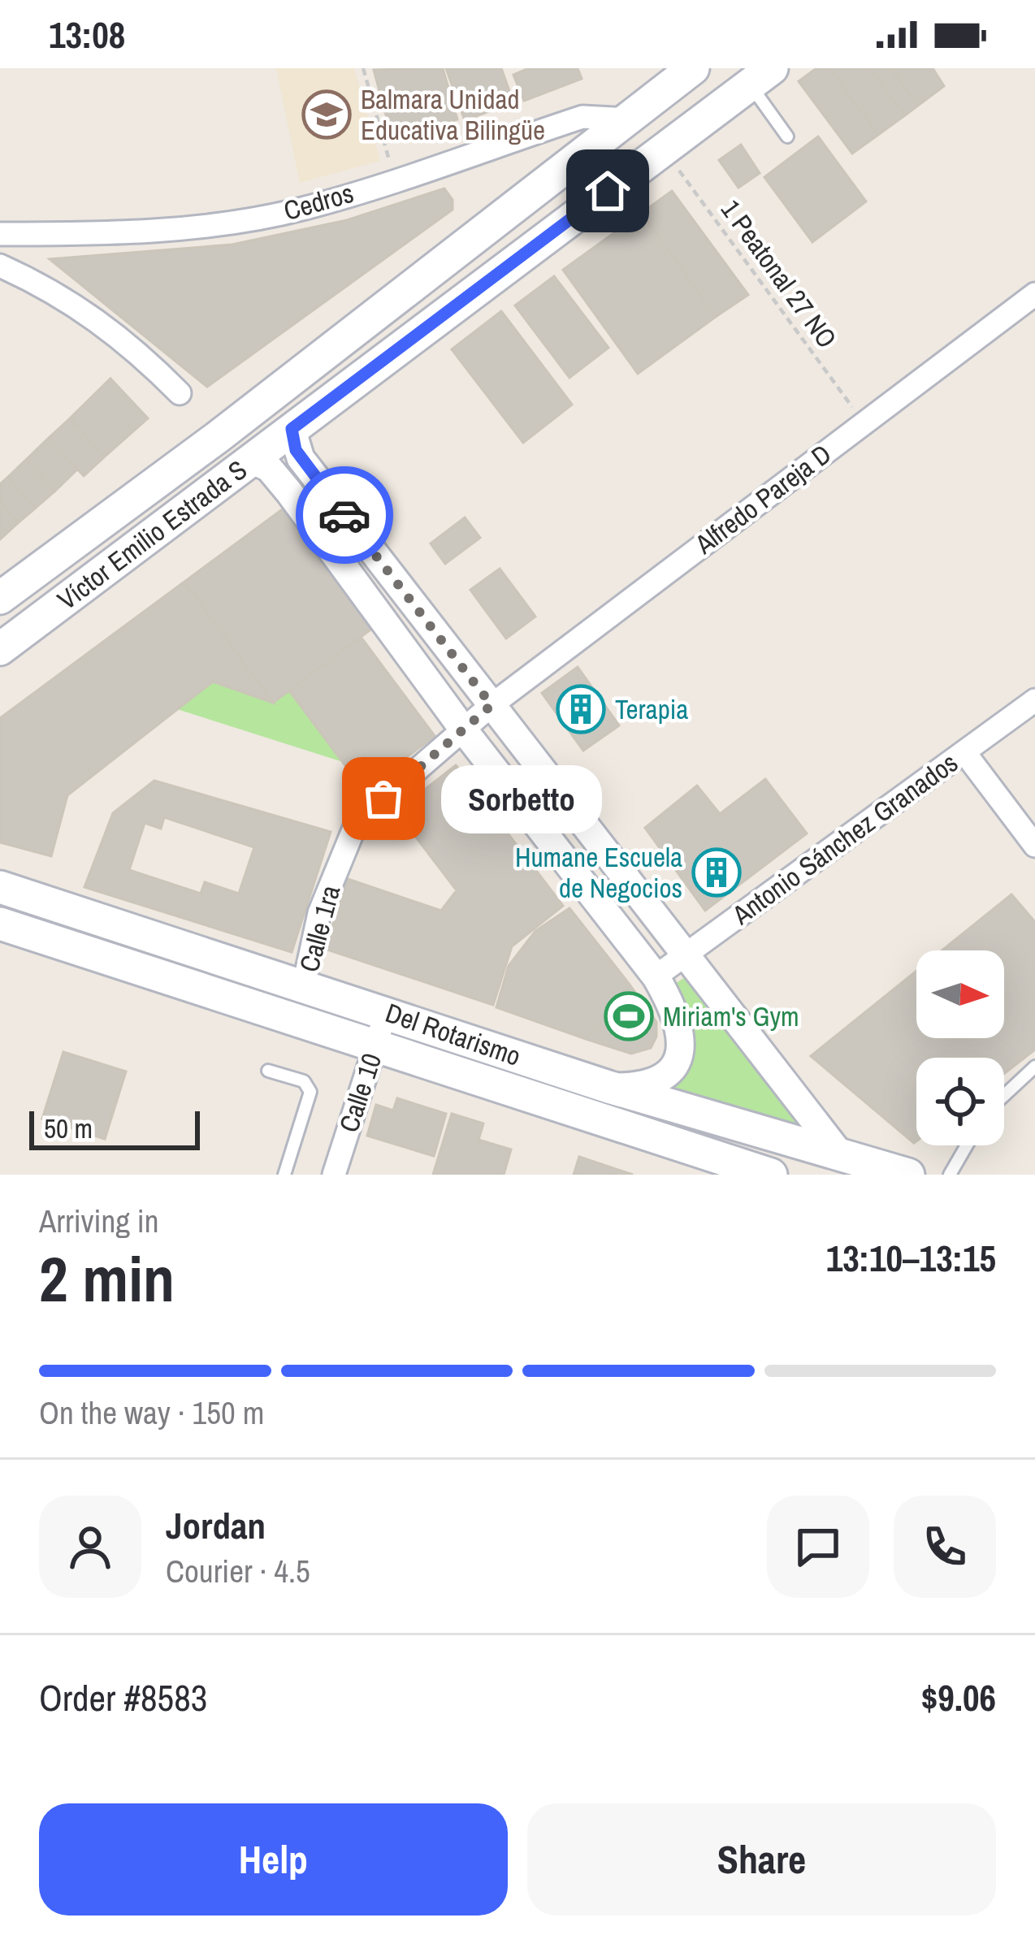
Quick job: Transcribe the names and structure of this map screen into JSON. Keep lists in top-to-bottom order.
{
  "streets": {
    "main road": ["Víctor Emilio Estrada S", "Del Rotarismo"],
    "street": [
      "Cedros",
      "Alfredo Pareja D",
      "Antonio Sánchez Granados",
      "Calle 1ra",
      "Calle 10"
    ],
    "path": ["1 Peatonal 27 NO"]
  },
  "crossings": [
    ["Cedros", "Víctor Emilio Estrada S"],
    ["1 Peatonal 27 NO", "Alfredo Pareja D"],
    ["1 Peatonal 27 NO", "Víctor Emilio Estrada S"],
    ["Alfredo Pareja D", "Calle 1ra"],
    ["Calle 1ra", "Del Rotarismo"],
    ["Del Rotarismo", "Calle 10"]
  ],
  "places": {
    "school or university": ["Balmara Unidad Educativa Bilingüe"],
    "building": ["Terapia", "Humane Escuela de Negocios"],
    "other": ["Sorbetto"],
    "sports": ["Miriam's Gym"]
  },
  "scale_bar": "50 m",
  "north": "right",
  "page": {
    "status": "13:08",
    "bubble": "Sorbetto",
    "scale": "50 m",
    "heading": ["2 min", "Arriving in", "13:10–13:15"],
    "panel": [
      "Jordan",
      "Courier · 4.5",
      "Order #8583",
      "$9.06"
    ],
    "bar": "On the way · 150 m",
    "buttons": ["Help", "Share"]
  }
}
